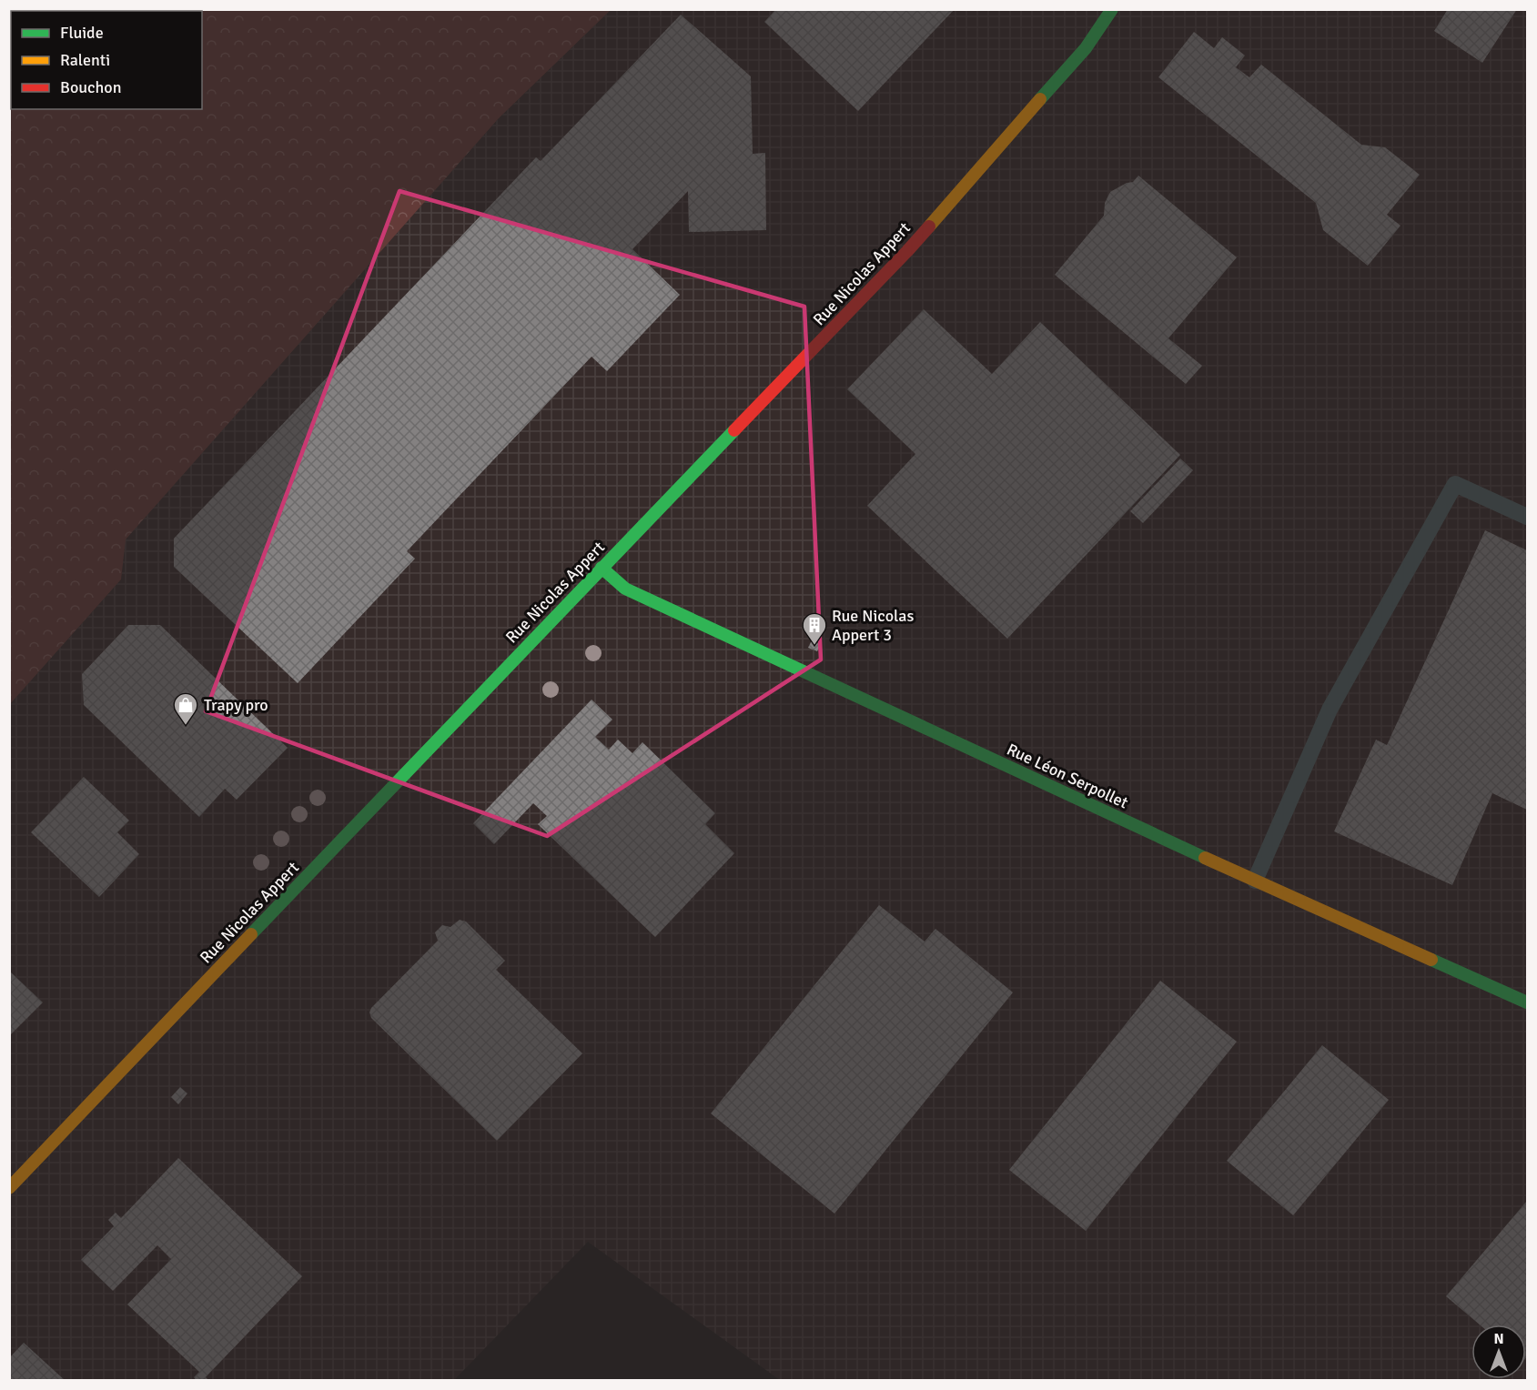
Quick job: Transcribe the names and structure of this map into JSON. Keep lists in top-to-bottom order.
{
  "streets": {
    "street": ["Rue Nicolas Appert", "Rue Léon Serpollet"]
  },
  "crossings": [
    ["Rue Nicolas Appert", "Rue Léon Serpollet"]
  ],
  "places": {
    "building": ["Rue Nicolas Appert 3"],
    "shop": ["Trapy pro"]
  },
  "legend": ["Fluide", "Ralenti", "Bouchon"],
  "north": "top"
}
